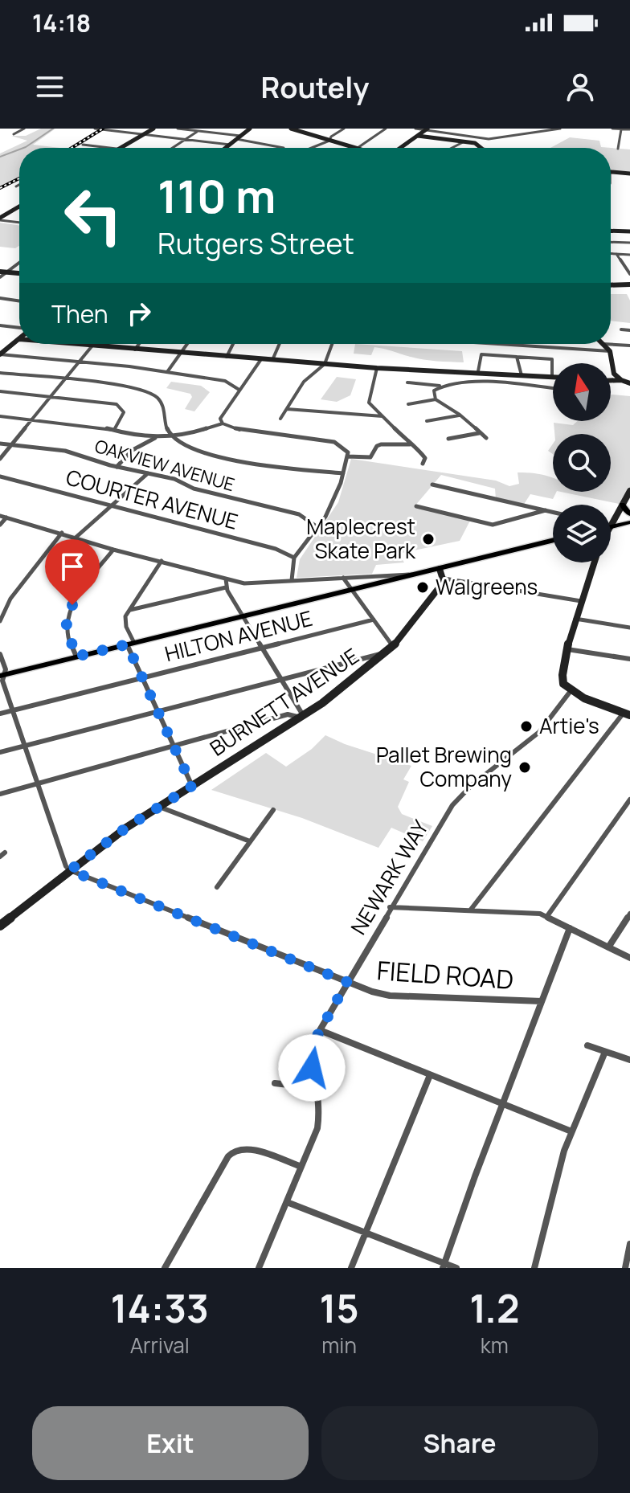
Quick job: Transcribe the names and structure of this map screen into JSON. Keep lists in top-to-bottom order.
{
  "streets": {
    "street": [
      "OAKVIEW AVENUE",
      "COURTER AVENUE",
      "HILTON AVENUE",
      "BURNETT AVENUE",
      "NEWARK WAY",
      "FIELD ROAD"
    ]
  },
  "crossings": [
    ["BURNETT AVENUE", "FIELD ROAD"],
    ["NEWARK WAY", "FIELD ROAD"]
  ],
  "places": [
    "Maplecrest Skate Park",
    "Walgreens",
    "Artie's",
    "Pallet Brewing Company"
  ],
  "north": "top",
  "page": {
    "status": "14:18",
    "header": "Routely",
    "turn": ["110 m", "Rutgers Street"],
    "then": "Then",
    "eta": [
      "14:33",
      "Arrival",
      "15",
      "min",
      "1.2",
      "km"
    ],
    "buttons": ["Exit", "Share"]
  }
}
